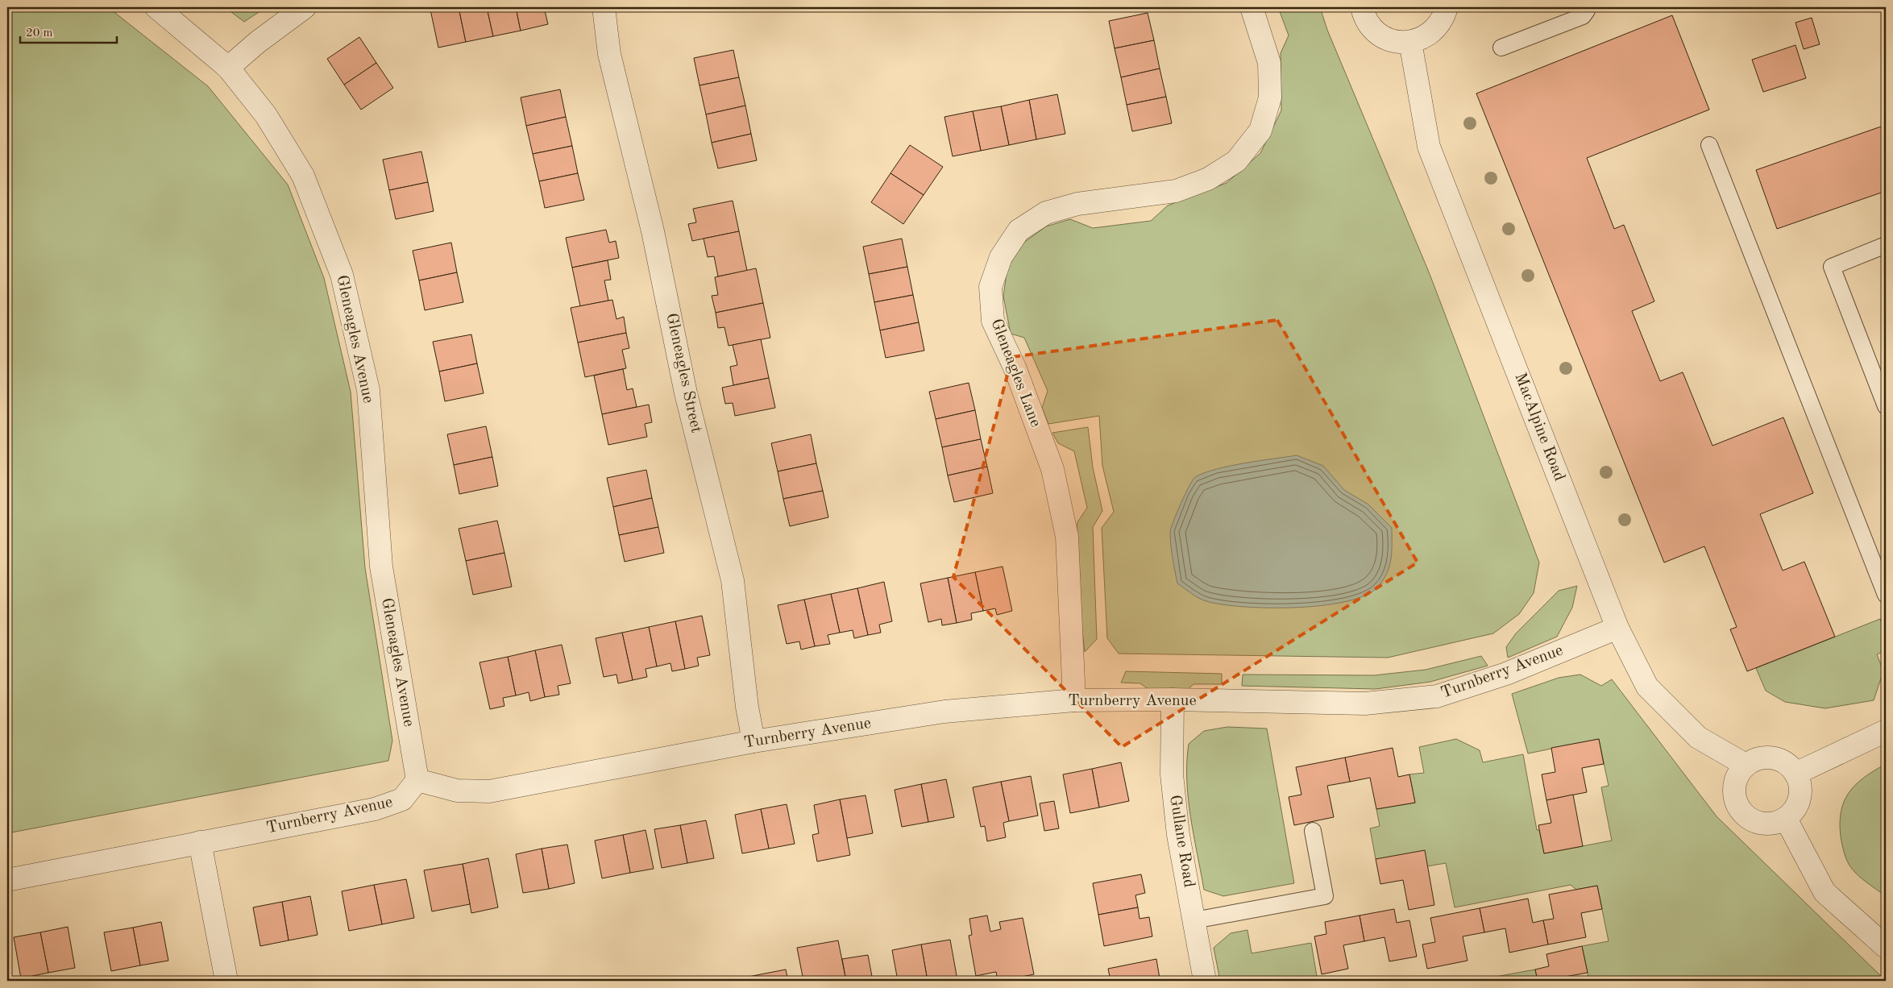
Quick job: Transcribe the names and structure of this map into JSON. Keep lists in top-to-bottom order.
{
  "streets": {
    "street": [
      "Gleneagles Avenue",
      "Gleneagles Street",
      "Gleneagles Lane",
      "MacAlpine Road",
      "Turnberry Avenue",
      "Gullane Road"
    ]
  },
  "crossings": [
    ["Gleneagles Avenue", "Turnberry Avenue"],
    ["Gleneagles Street", "Turnberry Avenue"],
    ["Gleneagles Lane", "Turnberry Avenue"],
    ["MacAlpine Road", "Turnberry Avenue"],
    ["Turnberry Avenue", "Gullane Road"]
  ],
  "scale_bar": "20 m"
}
